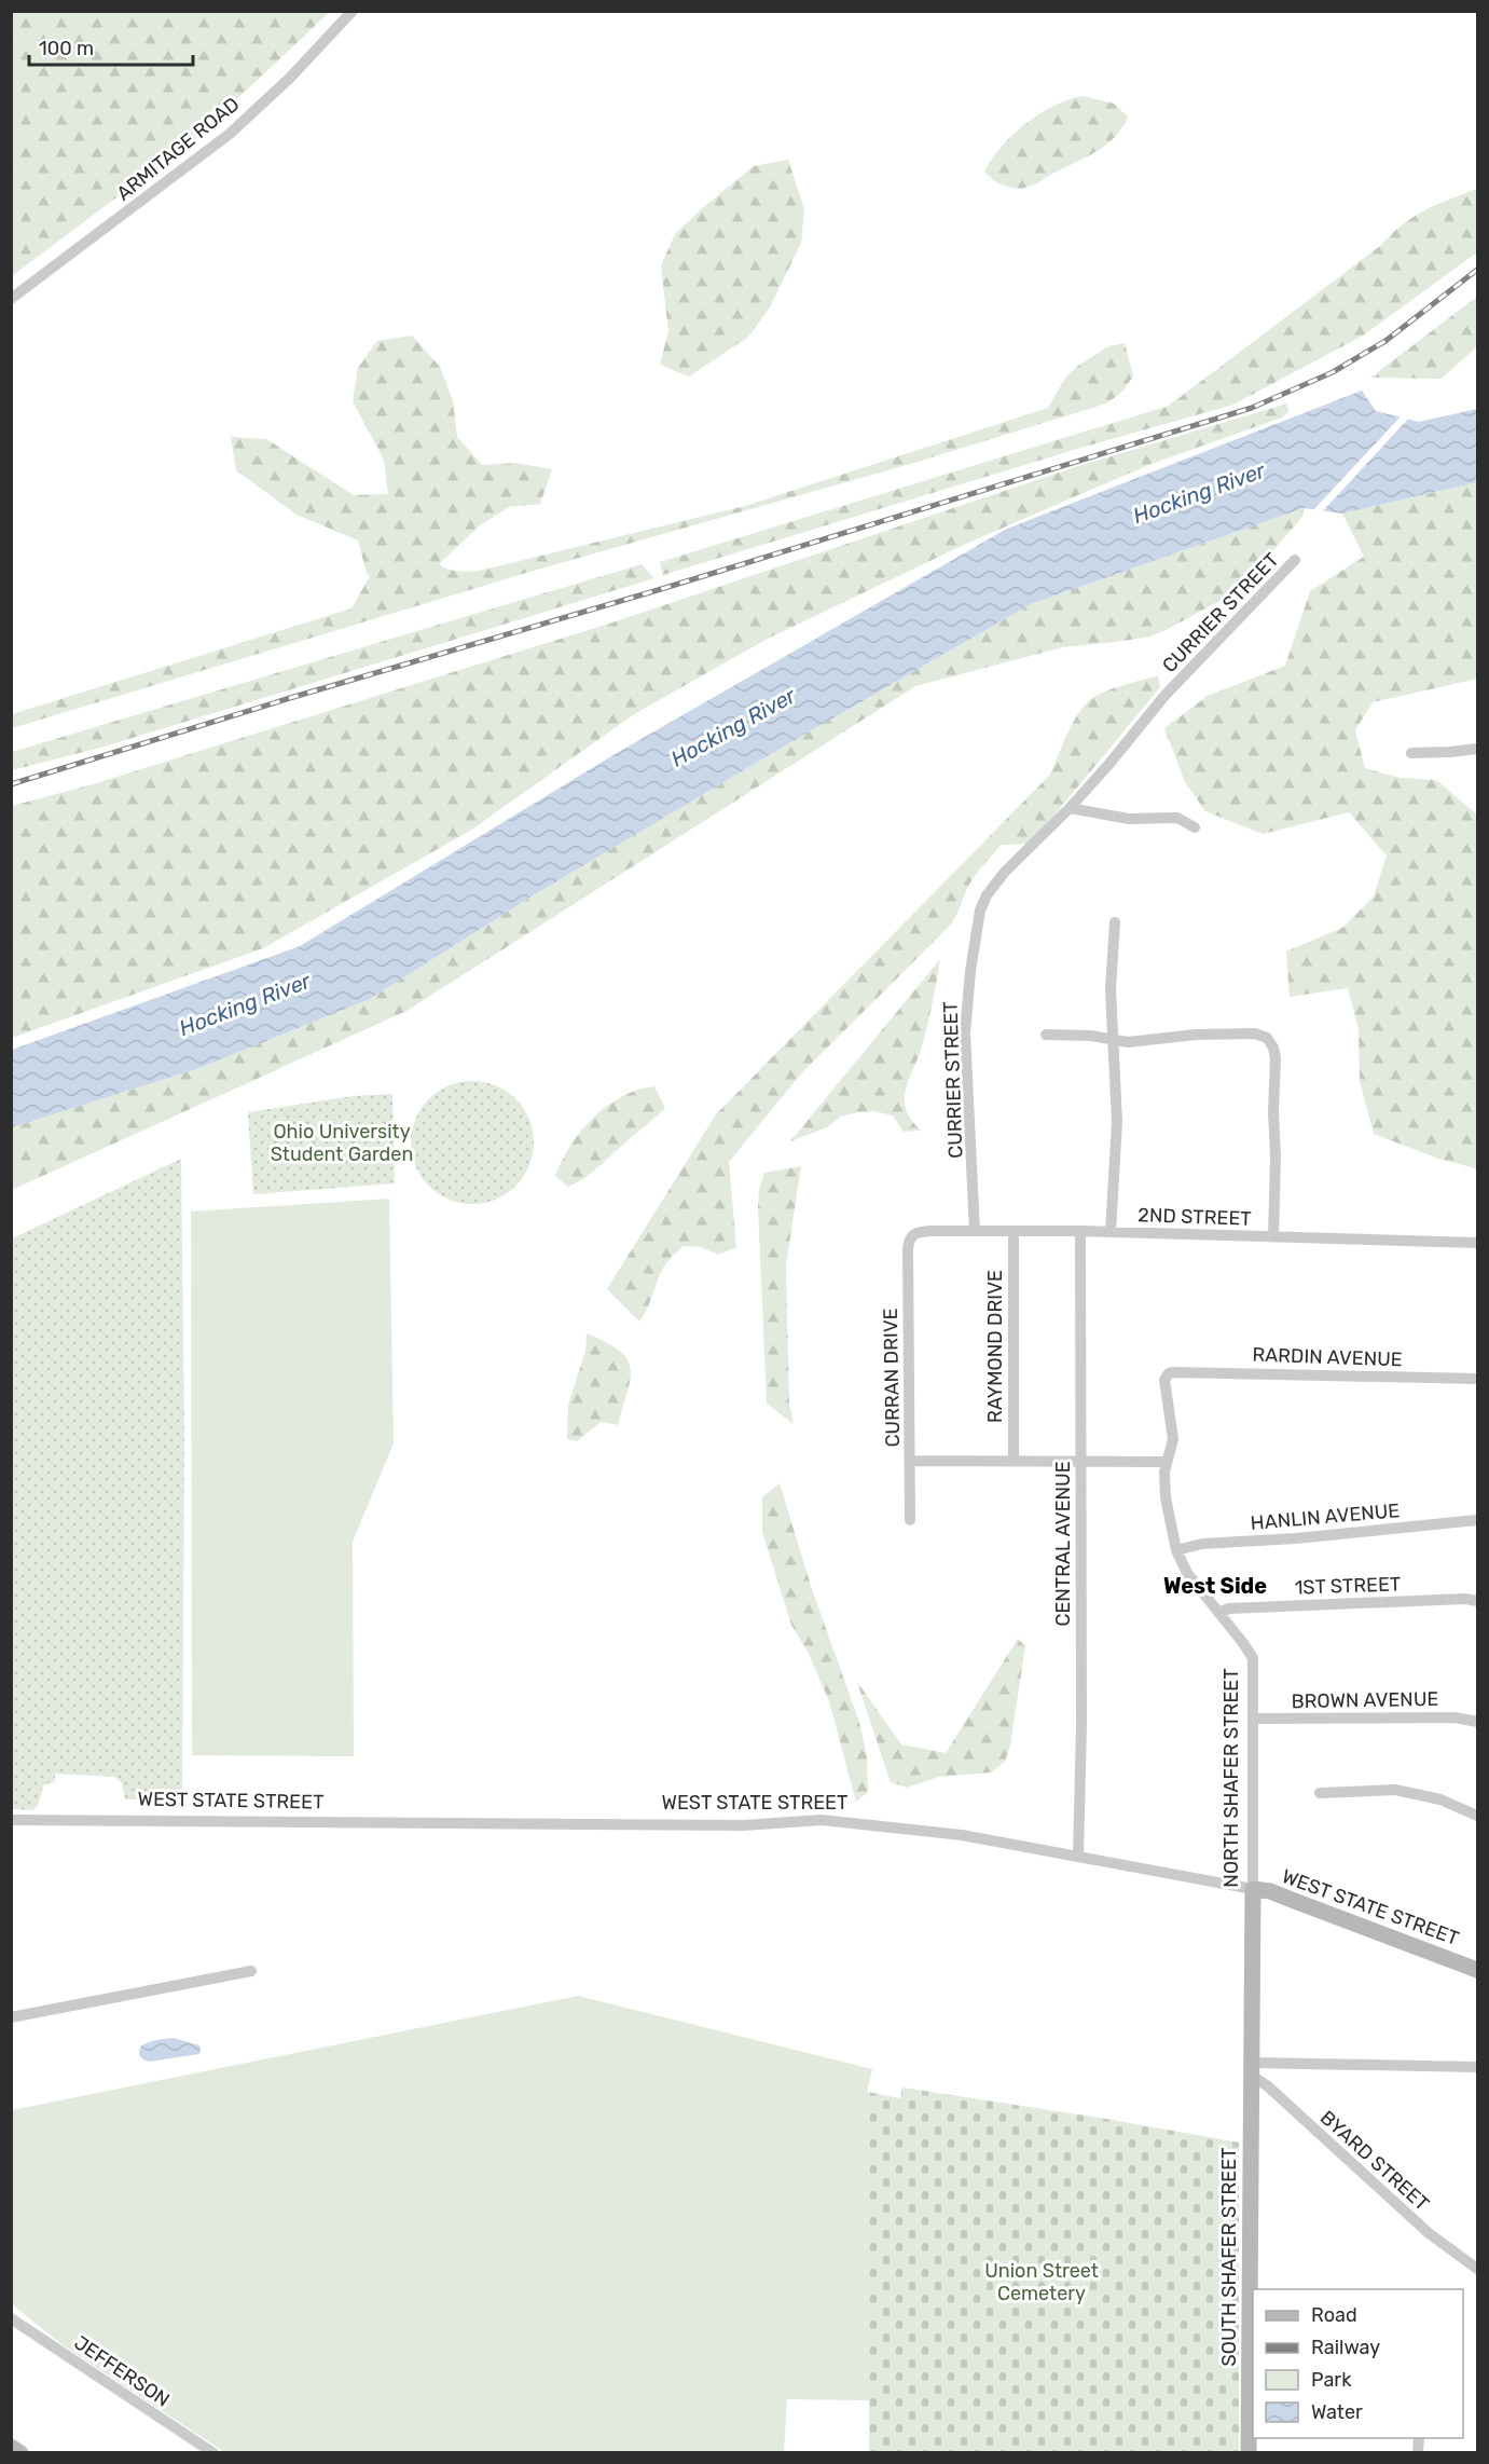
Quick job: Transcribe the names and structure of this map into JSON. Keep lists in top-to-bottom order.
{
  "streets": {
    "street": [
      "ARMITAGE ROAD",
      "CURRIER STREET",
      "2ND STREET",
      "RAYMOND DRIVE",
      "RARDIN AVENUE",
      "CURRAN DRIVE",
      "HANLIN AVENUE",
      "CENTRAL AVENUE",
      "1ST STREET",
      "BROWN AVENUE",
      "NORTH SHAFER STREET",
      "WEST STATE STREET",
      "BYARD STREET",
      "SOUTH SHAFER STREET",
      "JEFFERSON"
    ]
  },
  "crossings": [
    ["CURRIER STREET", "2ND STREET"],
    ["2ND STREET", "RAYMOND DRIVE"],
    ["2ND STREET", "CURRAN DRIVE"],
    ["2ND STREET", "CENTRAL AVENUE"],
    ["RARDIN AVENUE", "NORTH SHAFER STREET"],
    ["HANLIN AVENUE", "NORTH SHAFER STREET"],
    ["CENTRAL AVENUE", "WEST STATE STREET"],
    ["1ST STREET", "NORTH SHAFER STREET"],
    ["BROWN AVENUE", "NORTH SHAFER STREET"],
    ["NORTH SHAFER STREET", "WEST STATE STREET"],
    ["NORTH SHAFER STREET", "BYARD STREET"],
    ["NORTH SHAFER STREET", "SOUTH SHAFER STREET"],
    ["BYARD STREET", "SOUTH SHAFER STREET"]
  ],
  "districts": ["West Side"],
  "water": ["Hocking River"],
  "parks": ["Ohio University Student Garden", "Union Street Cemetery"],
  "legend": [
    "Road",
    "Railway",
    "Park",
    "Water"
  ],
  "scale_bar": "100 m"
}
